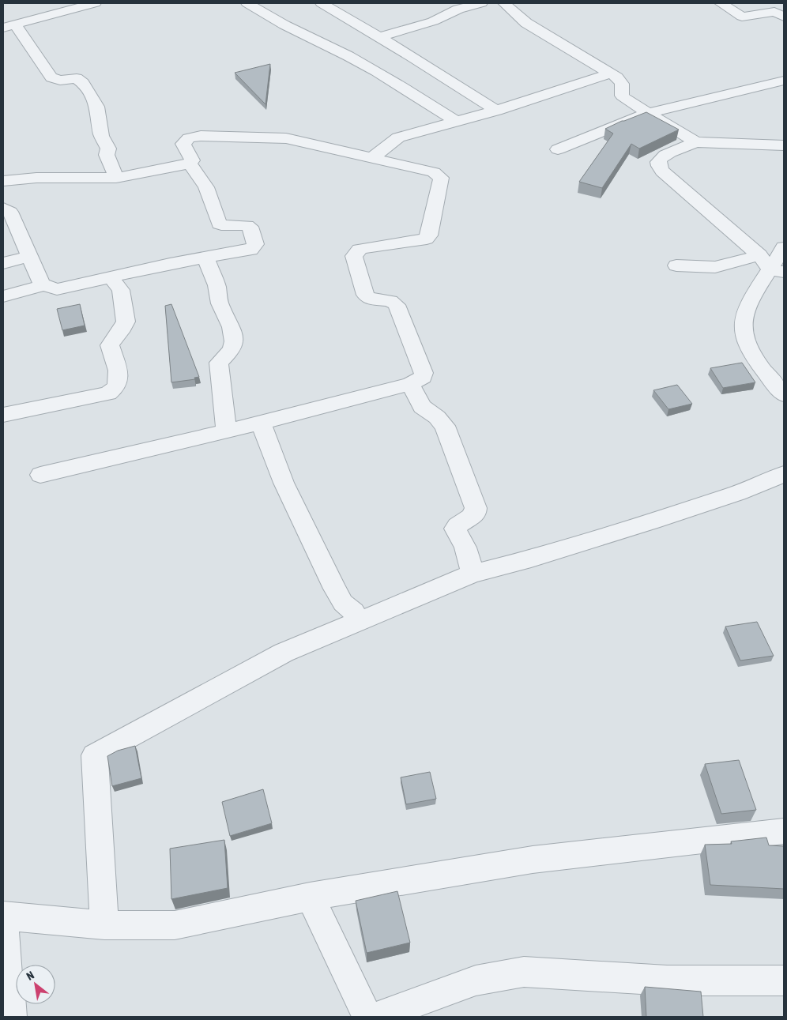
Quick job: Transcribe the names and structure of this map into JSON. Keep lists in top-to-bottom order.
{
  "north": "top left"
}
